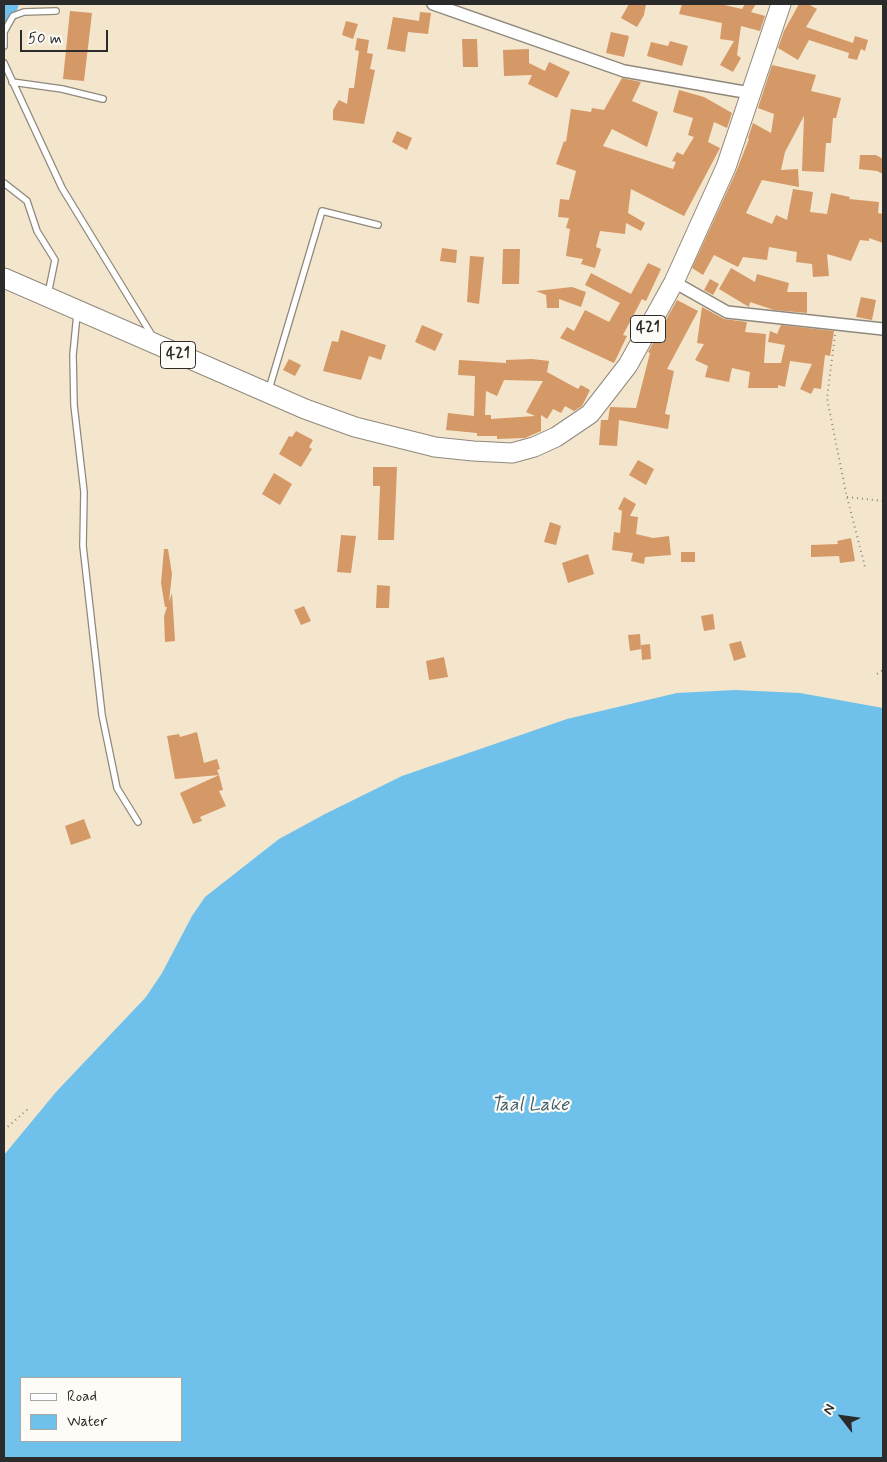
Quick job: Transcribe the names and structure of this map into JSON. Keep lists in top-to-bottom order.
{
  "streets": {
    "main road": ["421"]
  },
  "water": ["Taal Lake"],
  "legend": ["Road", "Water"],
  "scale_bar": "50 m",
  "north": "top left"
}
